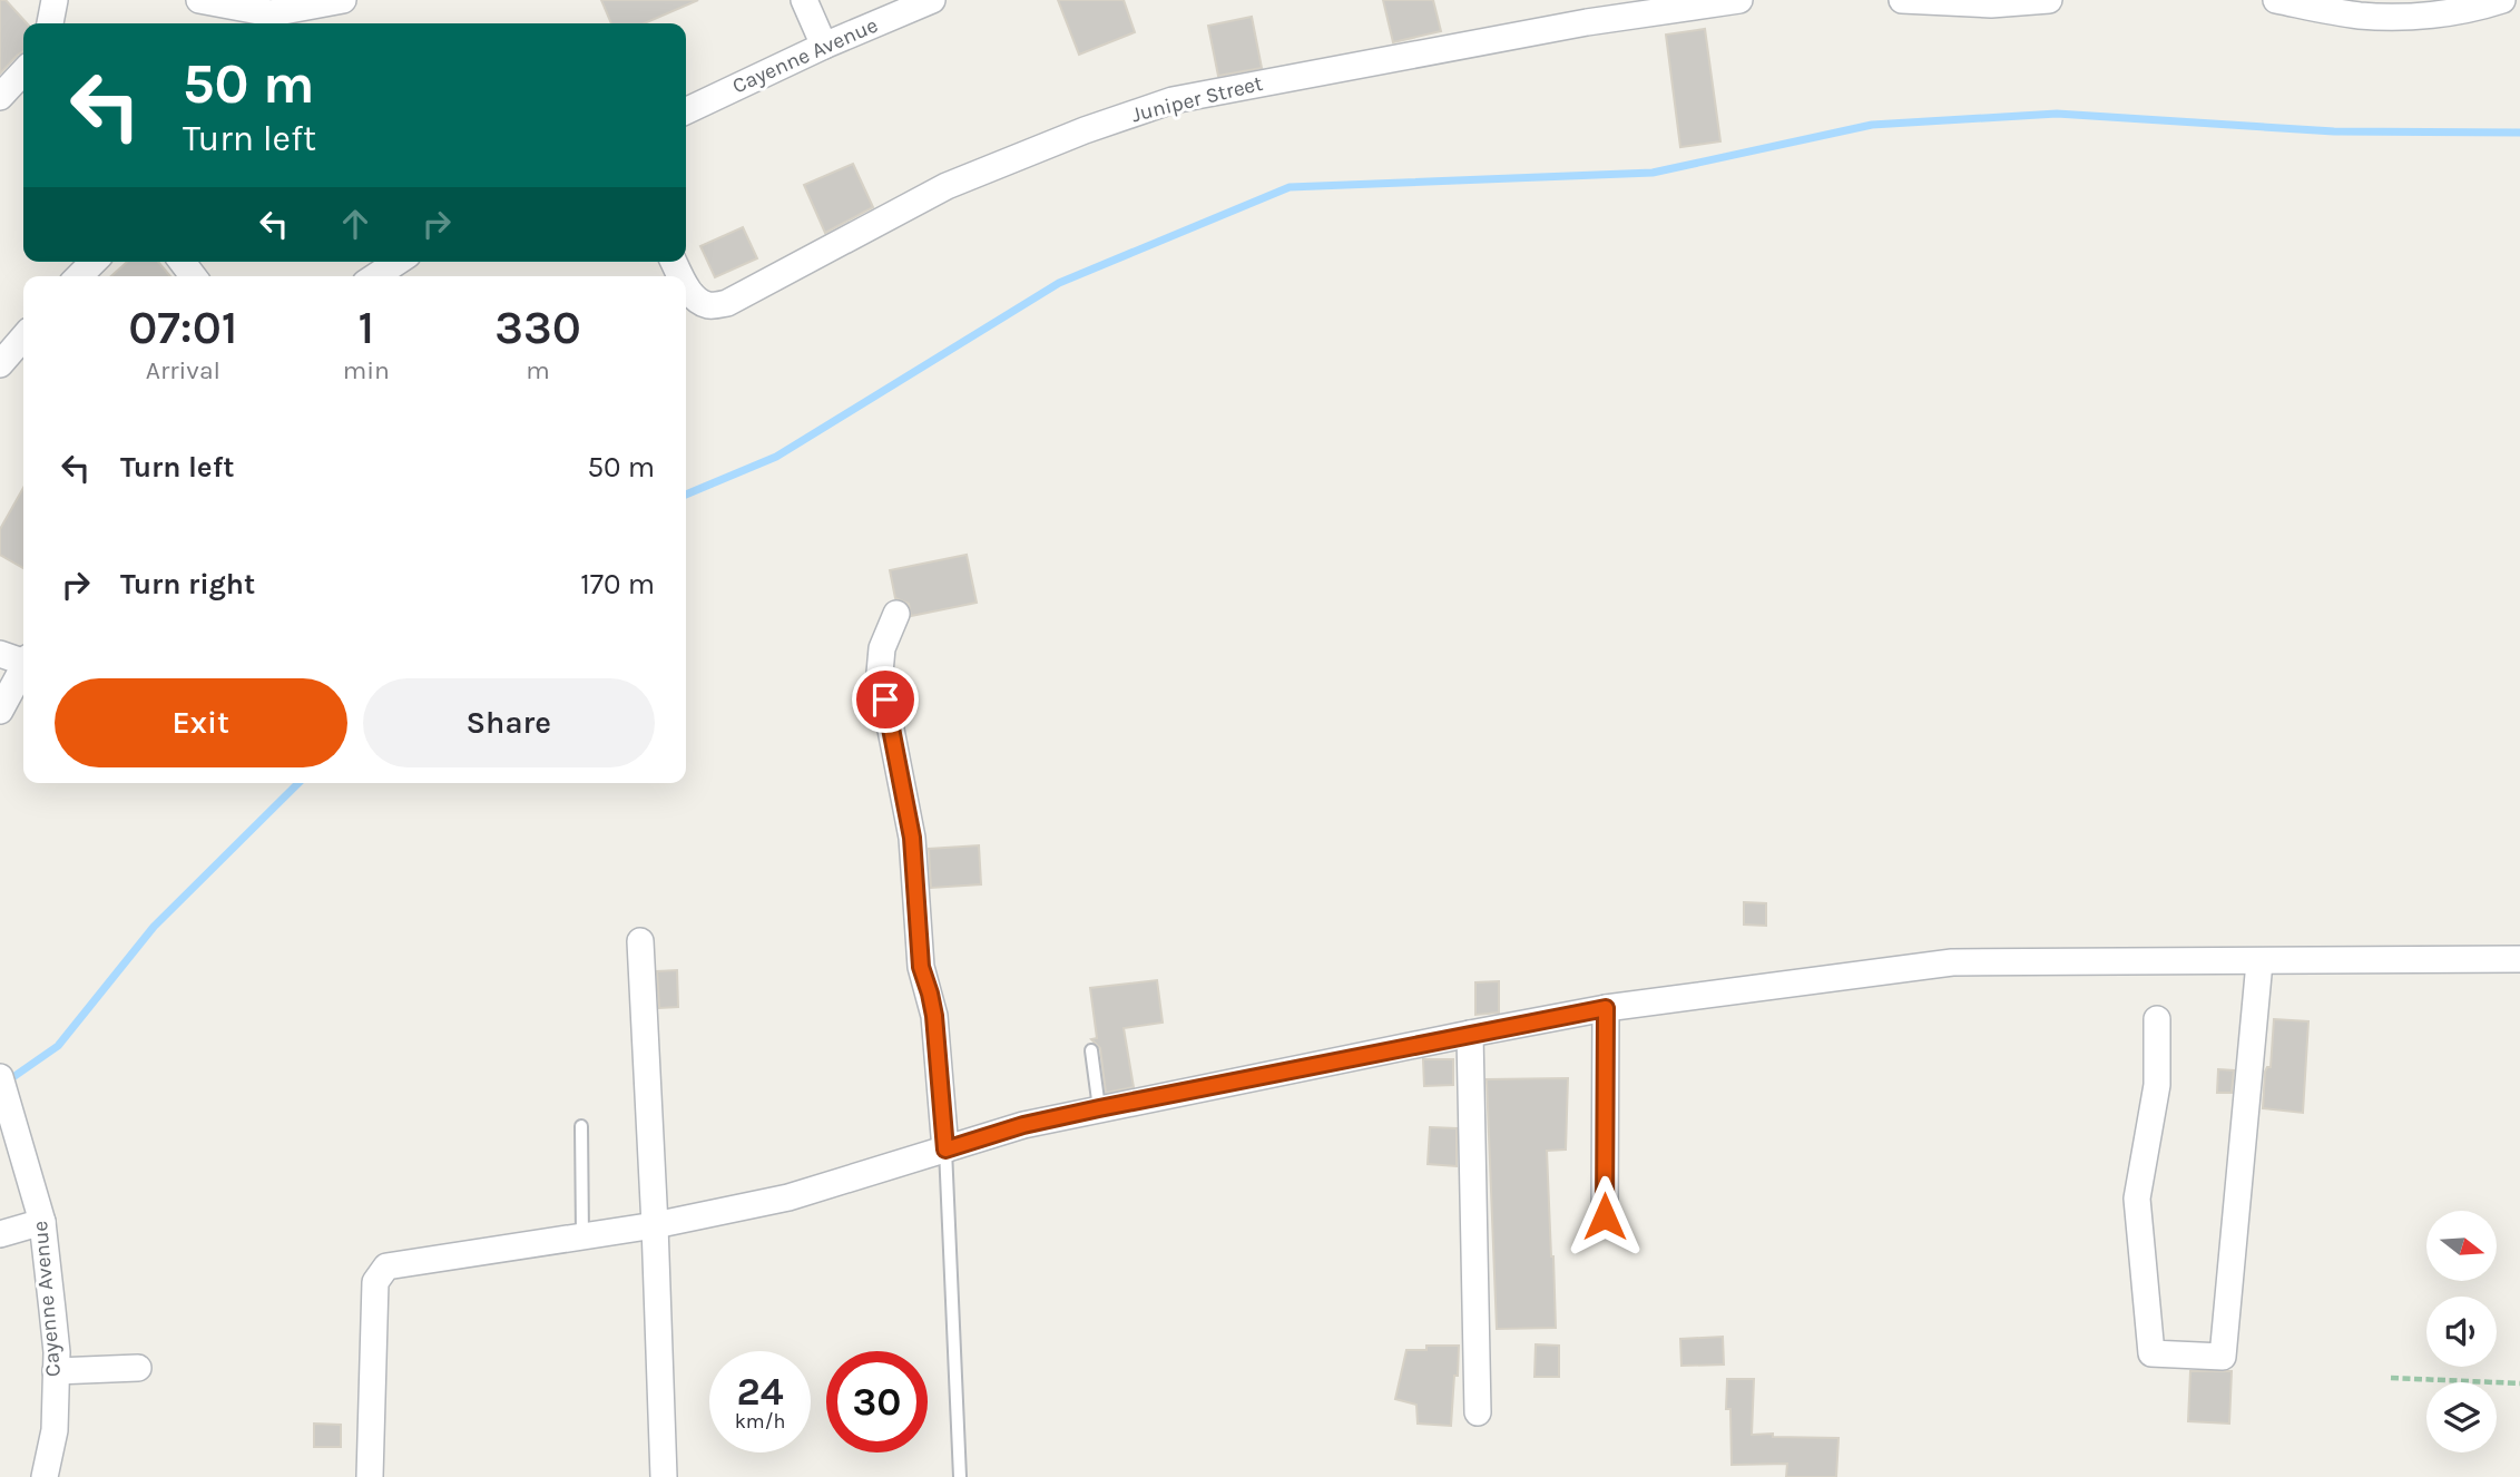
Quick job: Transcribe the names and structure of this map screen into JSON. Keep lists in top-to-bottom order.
{
  "streets": {
    "street": ["Cayenne Avenue", "Juniper Street"]
  },
  "north": "right",
  "page": {
    "turn": ["50 m", "Turn left"],
    "eta": [
      "07:01",
      "Arrival",
      "1",
      "min",
      "330",
      "m"
    ],
    "list": [
      {
        "name": "Turn left",
        "value": "50 m"
      },
      {
        "name": "Turn right",
        "value": "170 m"
      }
    ],
    "buttons": ["Exit", "Share"],
    "speed": "24 km/h",
    "limit": "30"
  }
}
